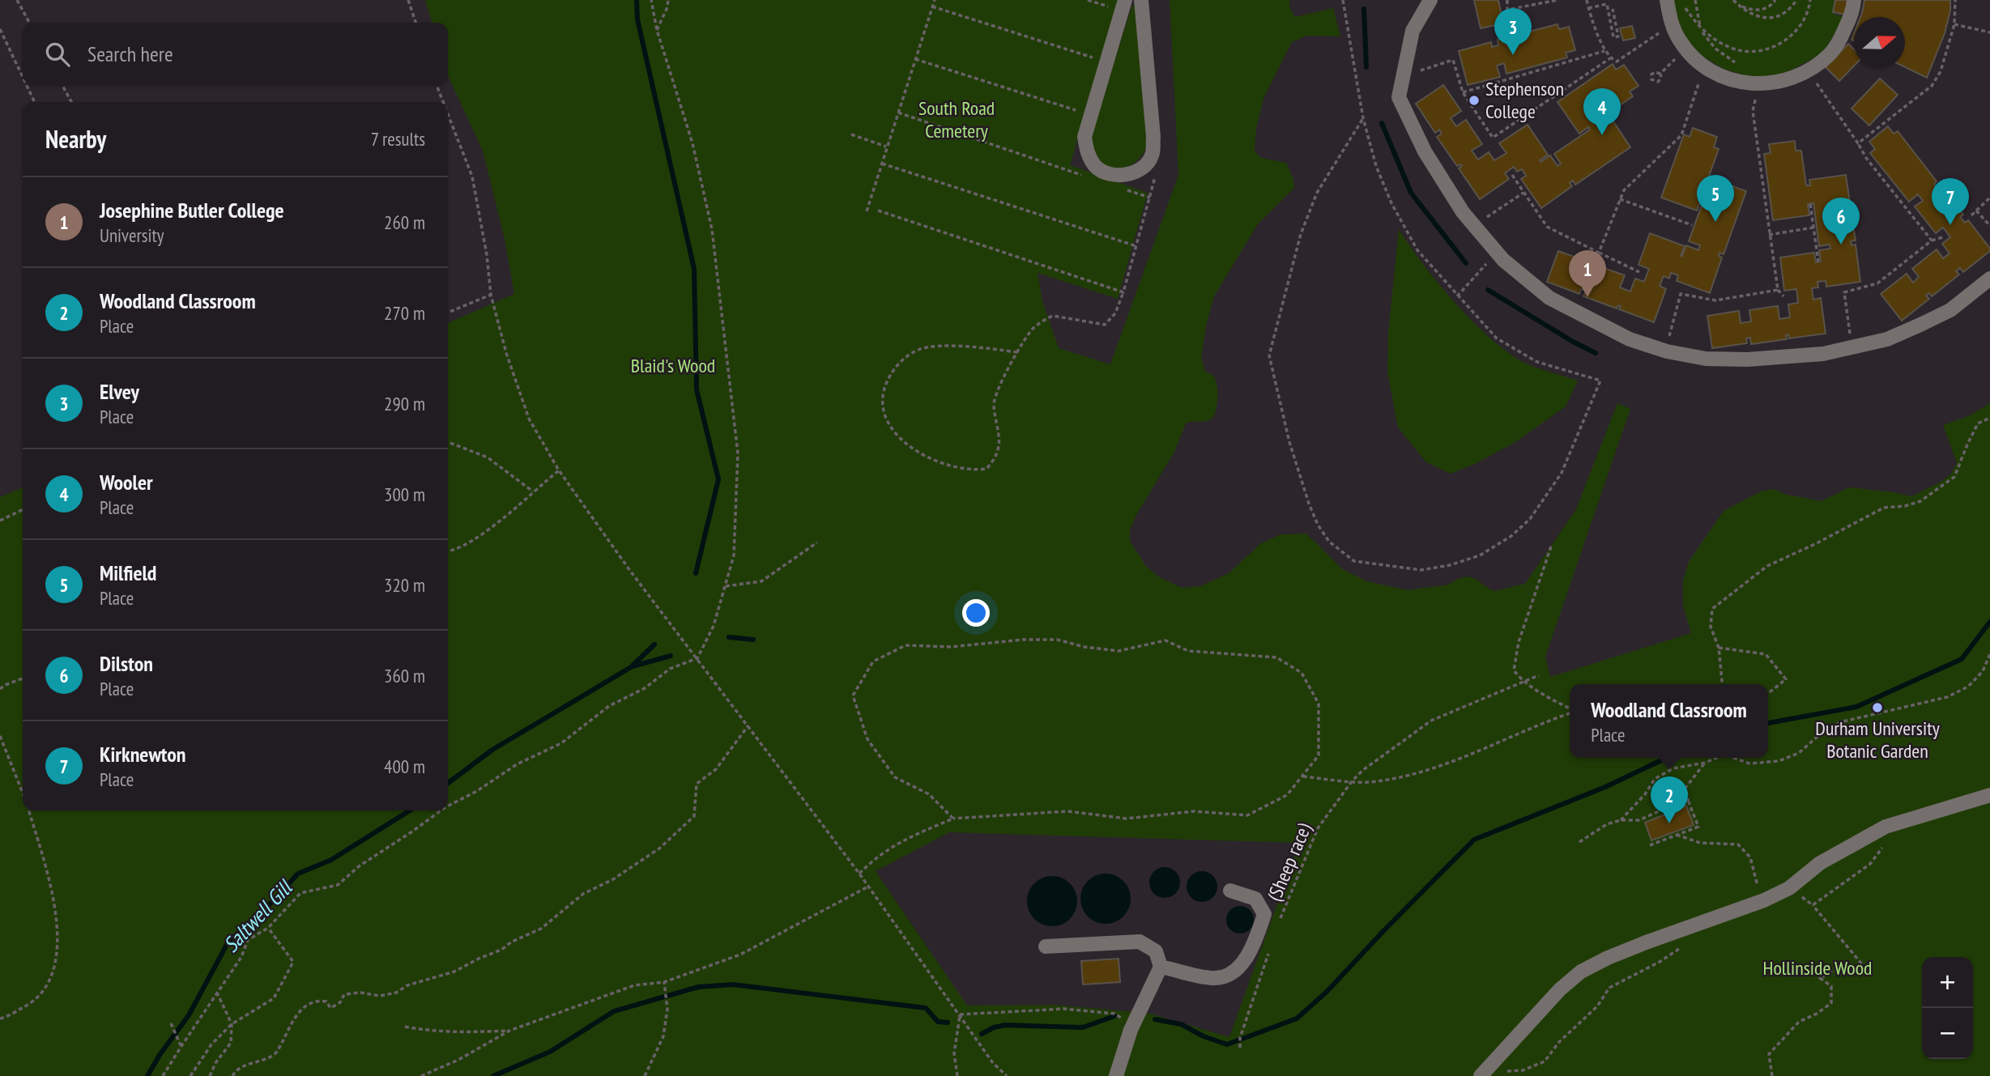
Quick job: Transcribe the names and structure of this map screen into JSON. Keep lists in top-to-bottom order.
{
  "streets": {
    "path": ["(Sheep race)"]
  },
  "water": ["Saltwell Gill"],
  "parks": ["South Road Cemetery", "Blaid's Wood", "Hollinside Wood"],
  "places": ["Stephenson College", "Durham University Botanic Garden"],
  "north": "right",
  "page": {
    "pins": [
      "3",
      "4",
      "5",
      "7",
      "6",
      "1",
      "2"
    ],
    "search": "Search here",
    "heading": ["Nearby", "7 results"],
    "list": [
      {
        "mark": "1",
        "name": "Josephine Butler College",
        "note": "University",
        "value": "260 m"
      },
      {
        "mark": "2",
        "name": "Woodland Classroom",
        "note": "Place",
        "value": "270 m"
      },
      {
        "mark": "3",
        "name": "Elvey",
        "note": "Place",
        "value": "290 m"
      },
      {
        "mark": "4",
        "name": "Wooler",
        "note": "Place",
        "value": "300 m"
      },
      {
        "mark": "5",
        "name": "Milfield",
        "note": "Place",
        "value": "320 m"
      },
      {
        "mark": "6",
        "name": "Dilston",
        "note": "Place",
        "value": "360 m"
      },
      {
        "mark": "7",
        "name": "Kirknewton",
        "note": "Place",
        "value": "400 m"
      }
    ],
    "popup": ["Woodland Classroom", "Place"],
    "map_buttons": ["+", "−"]
  }
}
